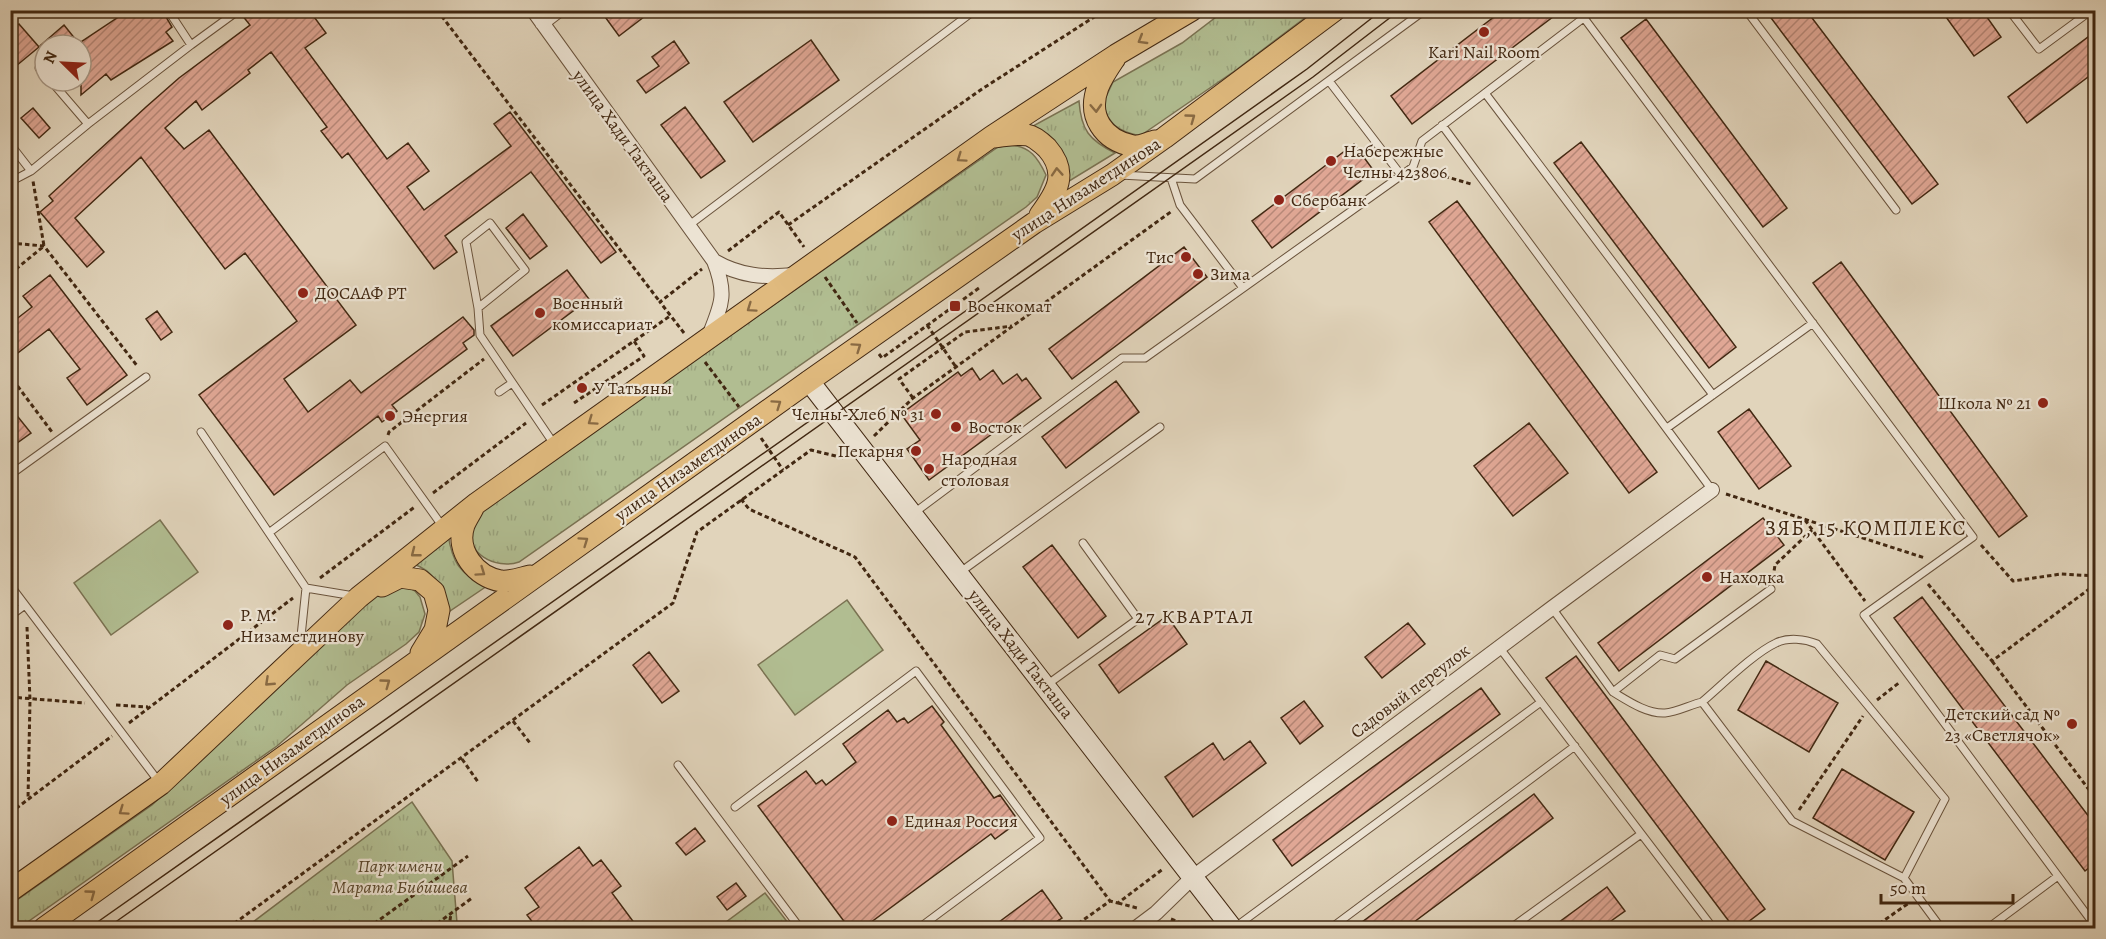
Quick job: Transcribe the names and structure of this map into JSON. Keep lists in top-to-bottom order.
{
  "streets": {
    "main road": ["улица Хади Такташа", "улица Низаметдинова"],
    "street": ["Садовый переулок"]
  },
  "crossings": [
    ["улица Хади Такташа", "улица Низаметдинова"],
    ["улица Хади Такташа", "Садовый переулок"]
  ],
  "districts": ["ЗЯБ, 15 КОМПЛЕКС", "27 КВАРТАЛ"],
  "parks": ["Парк имени Марата Бибишева"],
  "places": {
    "other": [
      "Kari Nail Room",
      "Набережные Челны 423806",
      "Сбербанк",
      "Тис",
      "Зима",
      "ДОСААФ РТ",
      "Военный комиссариат",
      "У Татьяны",
      "Школа № 21",
      "Челны-Хлеб № 31",
      "Энергия",
      "Восток",
      "Пекарня",
      "Народная столовая",
      "Находка",
      "Р. М. Низаметдинову",
      "Детский сад № 23 «Светлячок»",
      "Единая Россия"
    ],
    "transit": ["Военкомат"]
  },
  "scale_bar": "50 m",
  "north": "top left"
}
